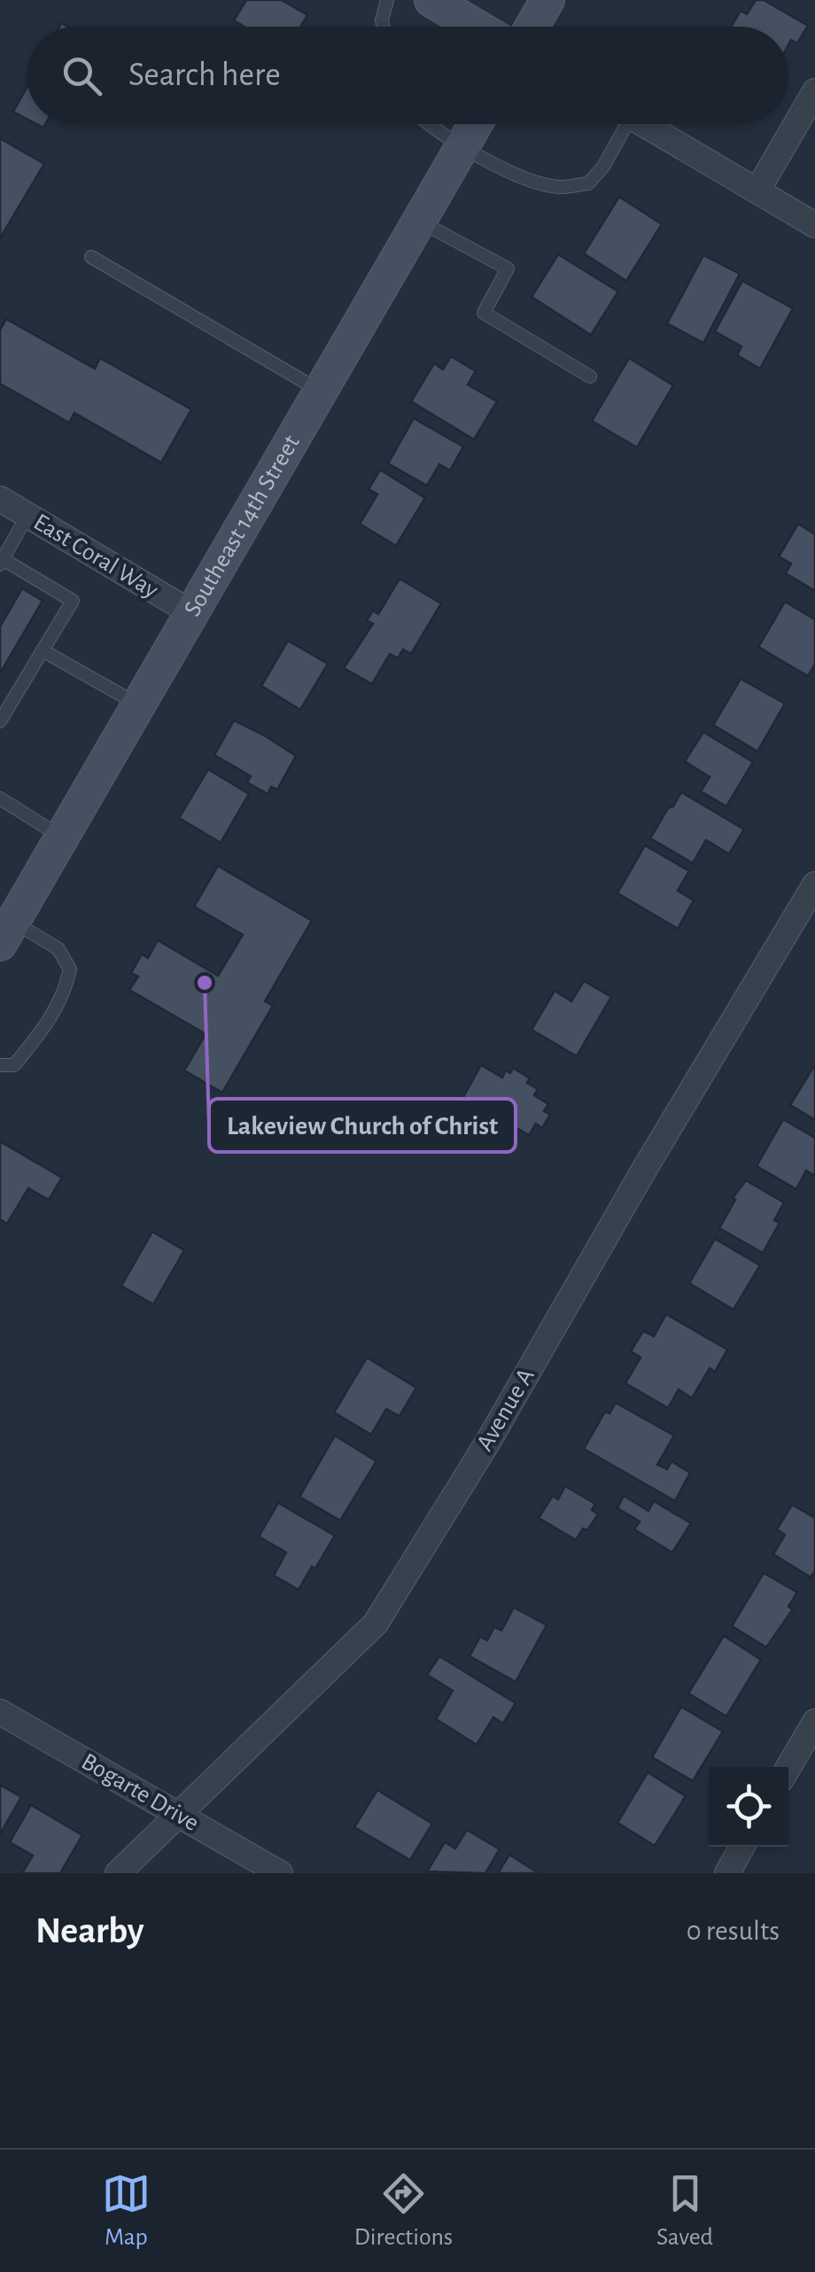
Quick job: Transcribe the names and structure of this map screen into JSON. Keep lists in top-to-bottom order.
{
  "streets": {
    "street": [
      "Southeast 14th Street",
      "East Coral Way",
      "Avenue A",
      "Bogarte Drive"
    ]
  },
  "crossings": [
    ["Southeast 14th Street", "East Coral Way"],
    ["Avenue A", "Bogarte Drive"]
  ],
  "places": ["Lakeview Church of Christ"],
  "page": {
    "search": "Search here",
    "heading": ["Nearby", "0 results"],
    "nav": ["Map", "Directions", "Saved"]
  }
}
